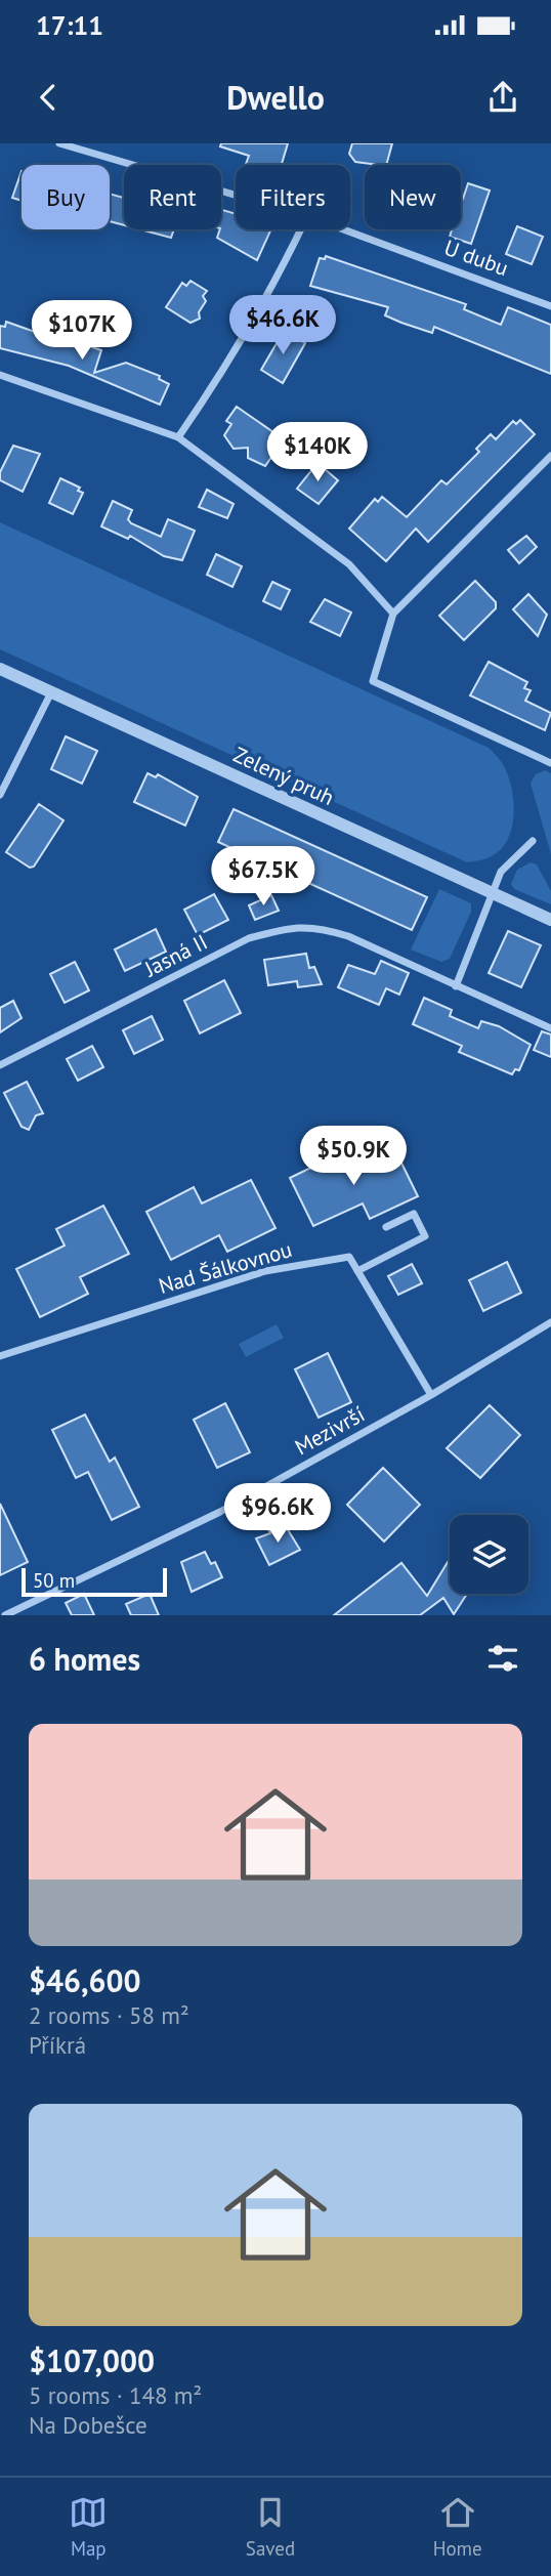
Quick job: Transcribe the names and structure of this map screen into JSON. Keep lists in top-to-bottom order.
{
  "streets": {
    "street": [
      "U dubu",
      "Zelený pruh",
      "Jasná II",
      "Nad Šálkovnou",
      "Mezivrší"
    ]
  },
  "scale_bar": "50 m",
  "page": {
    "status": "17:11",
    "header": "Dwello",
    "chip": [
      "Buy",
      "Rent",
      "Filters",
      "New"
    ],
    "price": [
      "$46.6K",
      "$107K",
      "$140K",
      "$67.5K",
      "$50.9K",
      "$96.6K"
    ],
    "scale": "50 m",
    "heading": "6 homes",
    "list": [
      {
        "name": "$46,600",
        "note": "2 rooms · 58 m² · Příkrá"
      },
      {
        "name": "$107,000",
        "note": "5 rooms · 148 m² · Na Dobešce"
      }
    ],
    "tabs": ["Map", "Saved", "Home"]
  }
}
